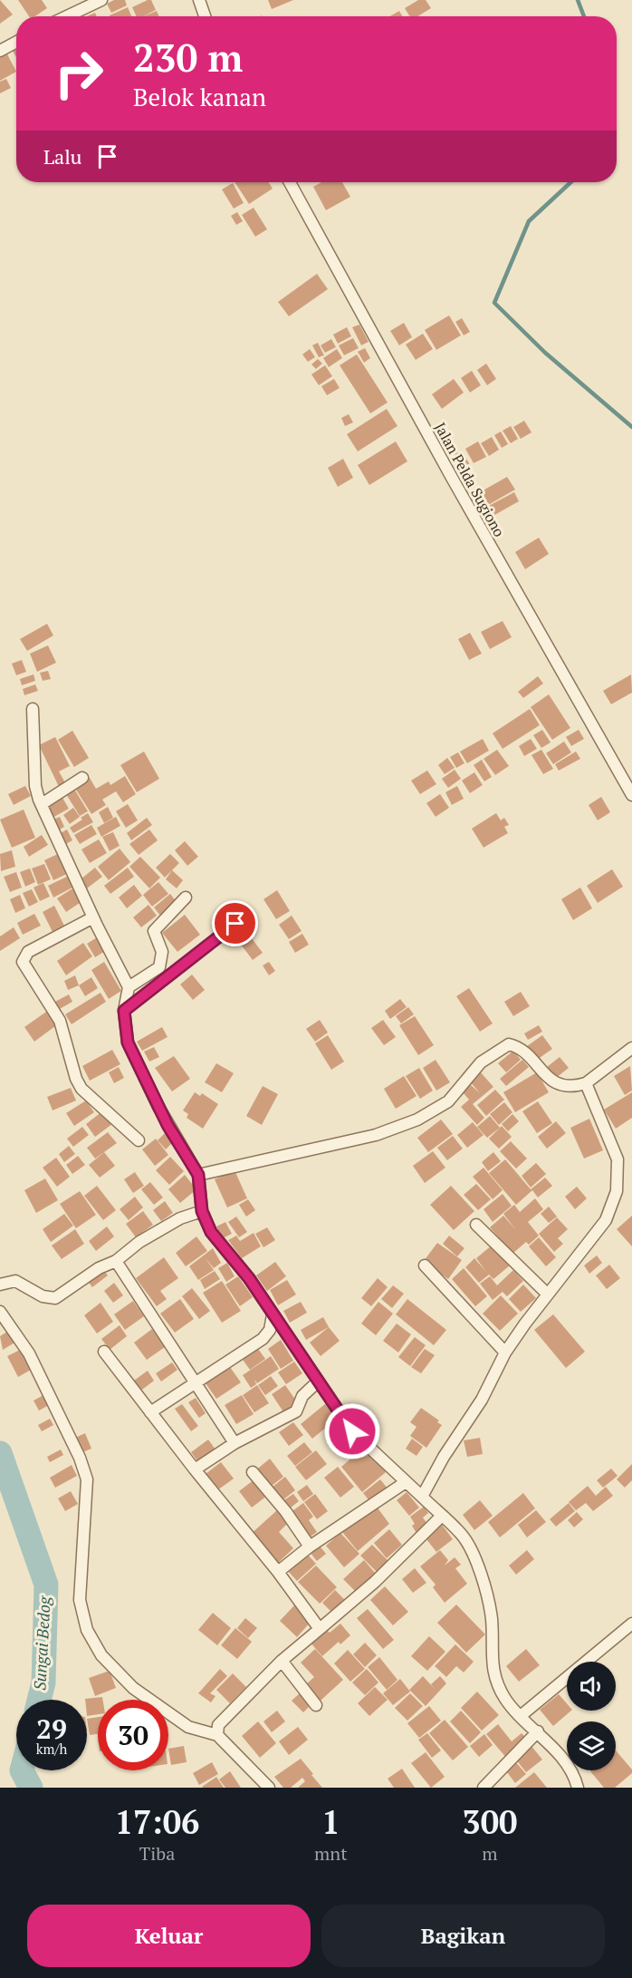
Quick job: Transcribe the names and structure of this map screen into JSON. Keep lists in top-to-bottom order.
{
  "streets": {
    "street": ["Jalan Pelda Sugiono"]
  },
  "water": ["Sungai Bedog"],
  "page": {
    "turn": ["230 m", "Belok kanan"],
    "then": "Lalu",
    "speed": "29 km/h",
    "limit": "30",
    "eta": [
      "17:06",
      "Tiba",
      "1",
      "mnt",
      "300",
      "m"
    ],
    "buttons": ["Keluar", "Bagikan"]
  }
}
